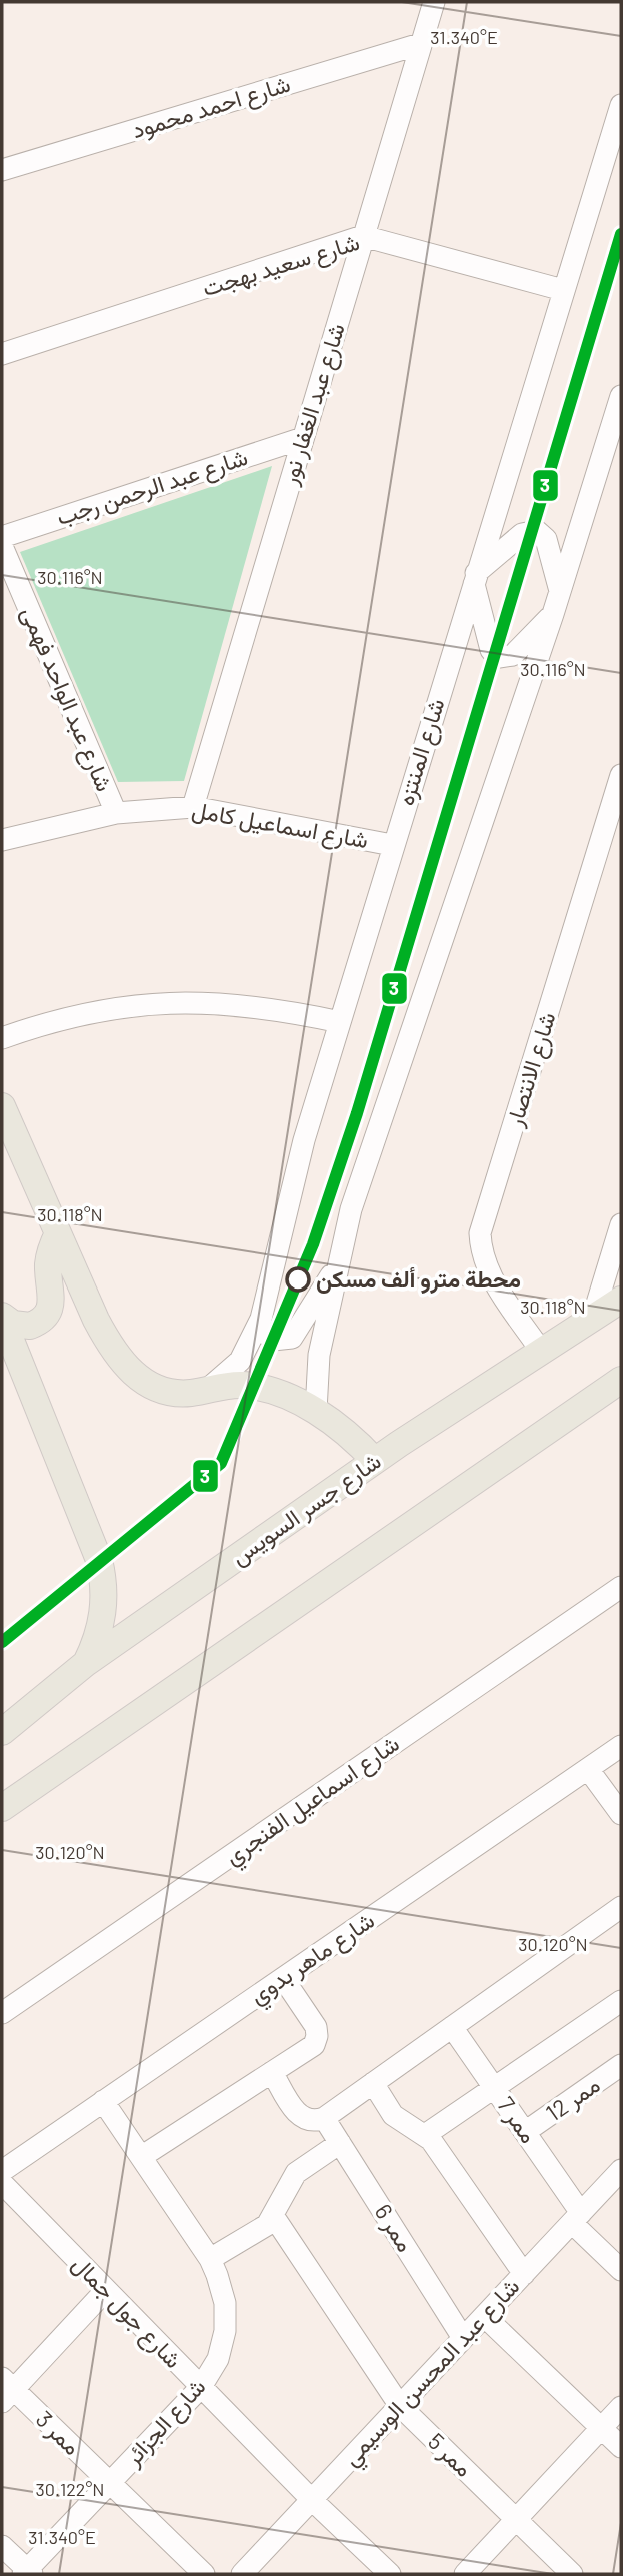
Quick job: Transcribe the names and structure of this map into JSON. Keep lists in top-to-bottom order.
{
  "streets": {
    "main road": ["شارع جسر السويس"],
    "street": [
      "شارع احمد محمود",
      "شارع سعيد بهجت",
      "شارع عبد الغفار نور",
      "شارع عبد الرحمن رجب",
      "شارع عبد الواحد فهمى",
      "شارع المنتزه",
      "شارع اسماعيل كامل",
      "شارع الانتصار",
      "شارع اسماعيل الفنجري",
      "شارع ماهر بدوي",
      "ممر 12",
      "ممر 7",
      "ممر 6",
      "شارع جول جمال",
      "شارع عبد المحسن الوسيمي",
      "شارع الجزائر",
      "ممر 3",
      "ممر 5"
    ]
  },
  "crossings": [
    ["شارع احمد محمود", "شارع عبد الغفار نور"],
    ["شارع سعيد بهجت", "شارع عبد الغفار نور"],
    ["شارع سعيد بهجت", "شارع المنتزه"],
    ["شارع عبد الغفار نور", "شارع عبد الرحمن رجب"],
    ["شارع عبد الغفار نور", "شارع اسماعيل كامل"],
    ["شارع عبد الواحد فهمى", "شارع اسماعيل كامل"],
    ["شارع المنتزه", "شارع اسماعيل كامل"],
    ["شارع الانتصار", "شارع جسر السويس"],
    ["شارع ماهر بدوي", "شارع الجزائر"],
    ["ممر 12", "ممر 7"],
    ["ممر 7", "شارع عبد المحسن الوسيمي"],
    ["ممر 6", "شارع عبد المحسن الوسيمي"],
    ["شارع جول جمال", "شارع عبد المحسن الوسيمي"],
    ["شارع جول جمال", "شارع الجزائر"],
    ["شارع عبد المحسن الوسيمي", "ممر 5"],
    ["شارع الجزائر", "ممر 3"]
  ],
  "places": ["محطة مترو ألف مسكن"],
  "lines": ["metro line 3"],
  "coordinates": [
    "31.340°E",
    "30.116°N",
    "30.118°N",
    "30.120°N",
    "30.122°N"
  ]
}
